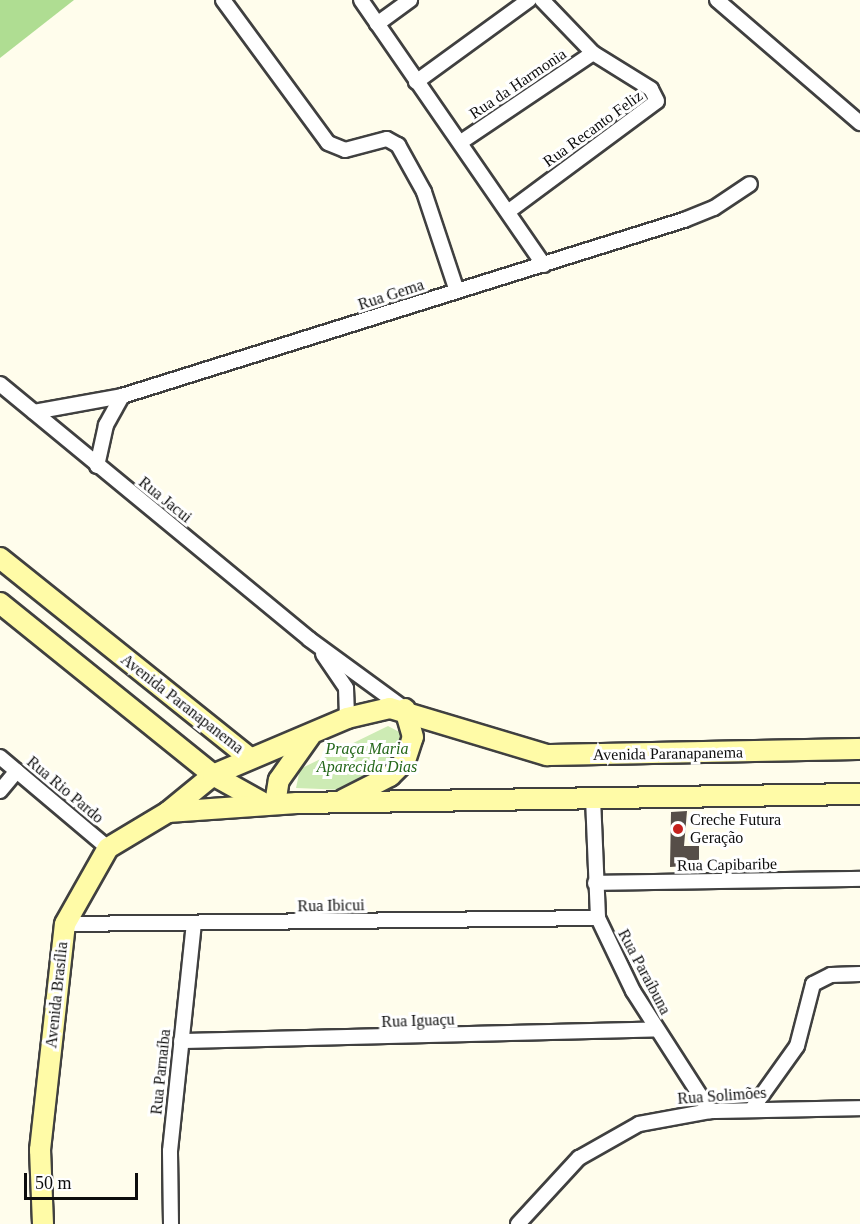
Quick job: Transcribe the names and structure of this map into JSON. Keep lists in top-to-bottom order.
{
  "streets": {
    "street": [
      "Rua da Harmonia",
      "Rua Recanto Feliz",
      "Rua Gema",
      "Rua Jacui",
      "Avenida Paranapanema",
      "Rua Rio Pardo",
      "Rua Capibaribe",
      "Rua Ibicui",
      "Rua Paraíbuna",
      "Avenida Brasília",
      "Rua Iguaçu",
      "Rua Parnaíba",
      "Rua Solimões"
    ]
  },
  "crossings": [
    ["Rua da Harmonia", "Rua Recanto Feliz"],
    ["Rua Gema", "Rua Jacui"],
    ["Rua Jacui", "Avenida Paranapanema"],
    ["Avenida Paranapanema", "Avenida Brasília"],
    ["Rua Rio Pardo", "Avenida Brasília"],
    ["Rua Capibaribe", "Rua Paraíbuna"],
    ["Rua Ibicui", "Rua Paraíbuna"],
    ["Rua Ibicui", "Avenida Brasília"],
    ["Rua Ibicui", "Rua Parnaíba"],
    ["Rua Paraíbuna", "Rua Iguaçu"],
    ["Rua Paraíbuna", "Rua Solimões"],
    ["Rua Iguaçu", "Rua Parnaíba"]
  ],
  "parks": ["Praça Maria Aparecida Dias"],
  "places": ["Creche Futura Geração"],
  "scale_bar": "50 m"
}
